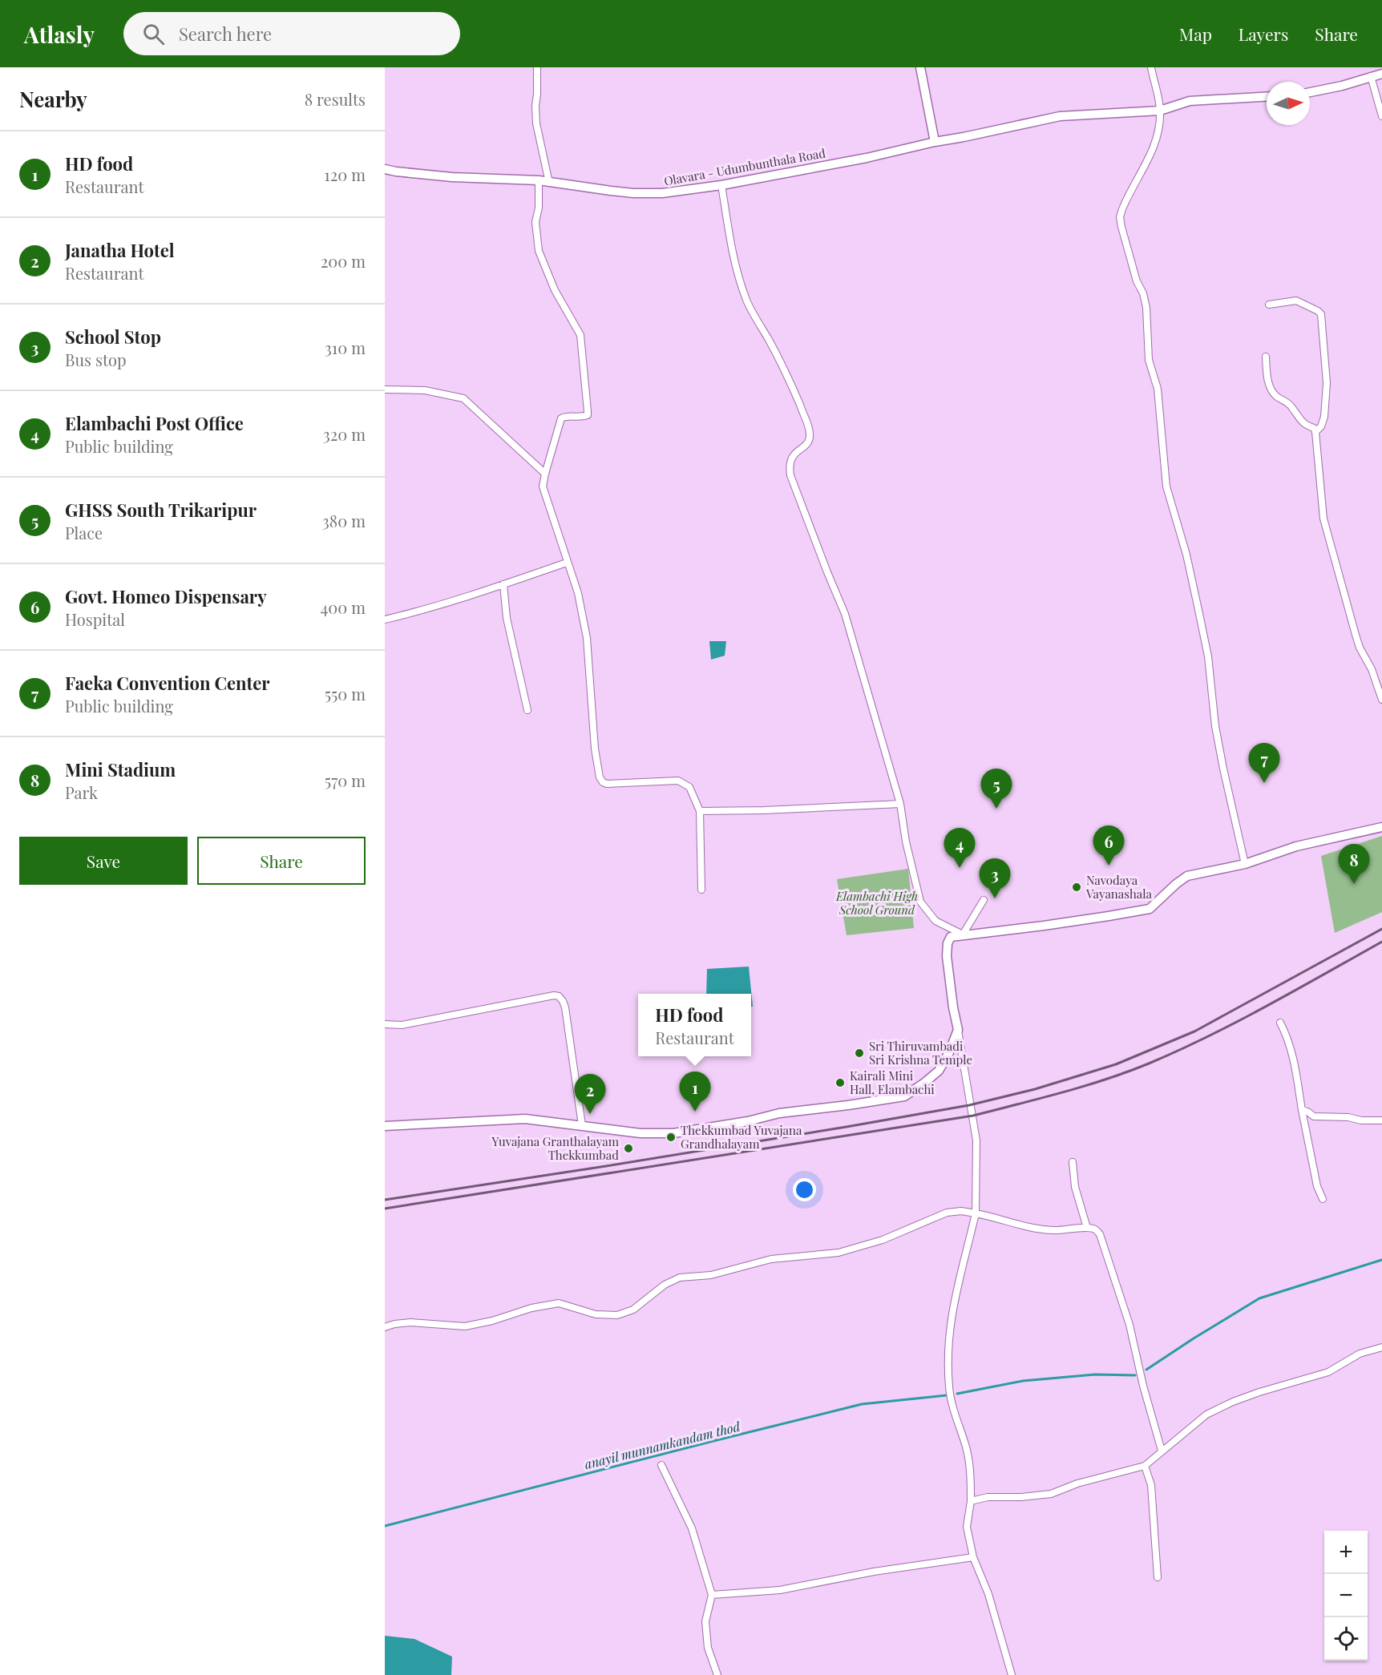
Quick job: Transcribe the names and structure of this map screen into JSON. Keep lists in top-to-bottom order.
{
  "streets": {
    "main road": ["Olavara - Udumbunthala Road"]
  },
  "water": ["anayil munnamkandam thod"],
  "parks": ["Elambachi High School Ground"],
  "places": [
    "Navodaya Vayanashala",
    "Sri Thiruvambadi Sri Krishna Temple",
    "Kairali Mini Hall, Elambachi",
    "Thekkumbad Yuvajana Grandhalayam",
    "Yuvajana Granthalayam Thekkumbad"
  ],
  "north": "right",
  "page": {
    "header": "Atlasly",
    "search": "Search here",
    "nav": ["Map", "Layers", "Share"],
    "heading": ["Nearby", "8 results"],
    "list": [
      {
        "mark": "1",
        "name": "HD food",
        "note": "Restaurant",
        "value": "120 m"
      },
      {
        "mark": "2",
        "name": "Janatha Hotel",
        "note": "Restaurant",
        "value": "200 m"
      },
      {
        "mark": "3",
        "name": "School Stop",
        "note": "Bus stop",
        "value": "310 m"
      },
      {
        "mark": "4",
        "name": "Elambachi Post Office",
        "note": "Public building",
        "value": "320 m"
      },
      {
        "mark": "5",
        "name": "GHSS South Trikaripur",
        "note": "Place",
        "value": "380 m"
      },
      {
        "mark": "6",
        "name": "Govt. Homeo Dispensary",
        "note": "Hospital",
        "value": "400 m"
      },
      {
        "mark": "7",
        "name": "Faeka Convention Center",
        "note": "Public building",
        "value": "550 m"
      },
      {
        "mark": "8",
        "name": "Mini Stadium",
        "note": "Park",
        "value": "570 m"
      }
    ],
    "pins": [
      "7",
      "5",
      "6",
      "4",
      "8",
      "3",
      "1",
      "2"
    ],
    "buttons": ["Save", "Share"],
    "popup": ["HD food", "Restaurant"],
    "map_buttons": ["+", "−"]
  }
}
